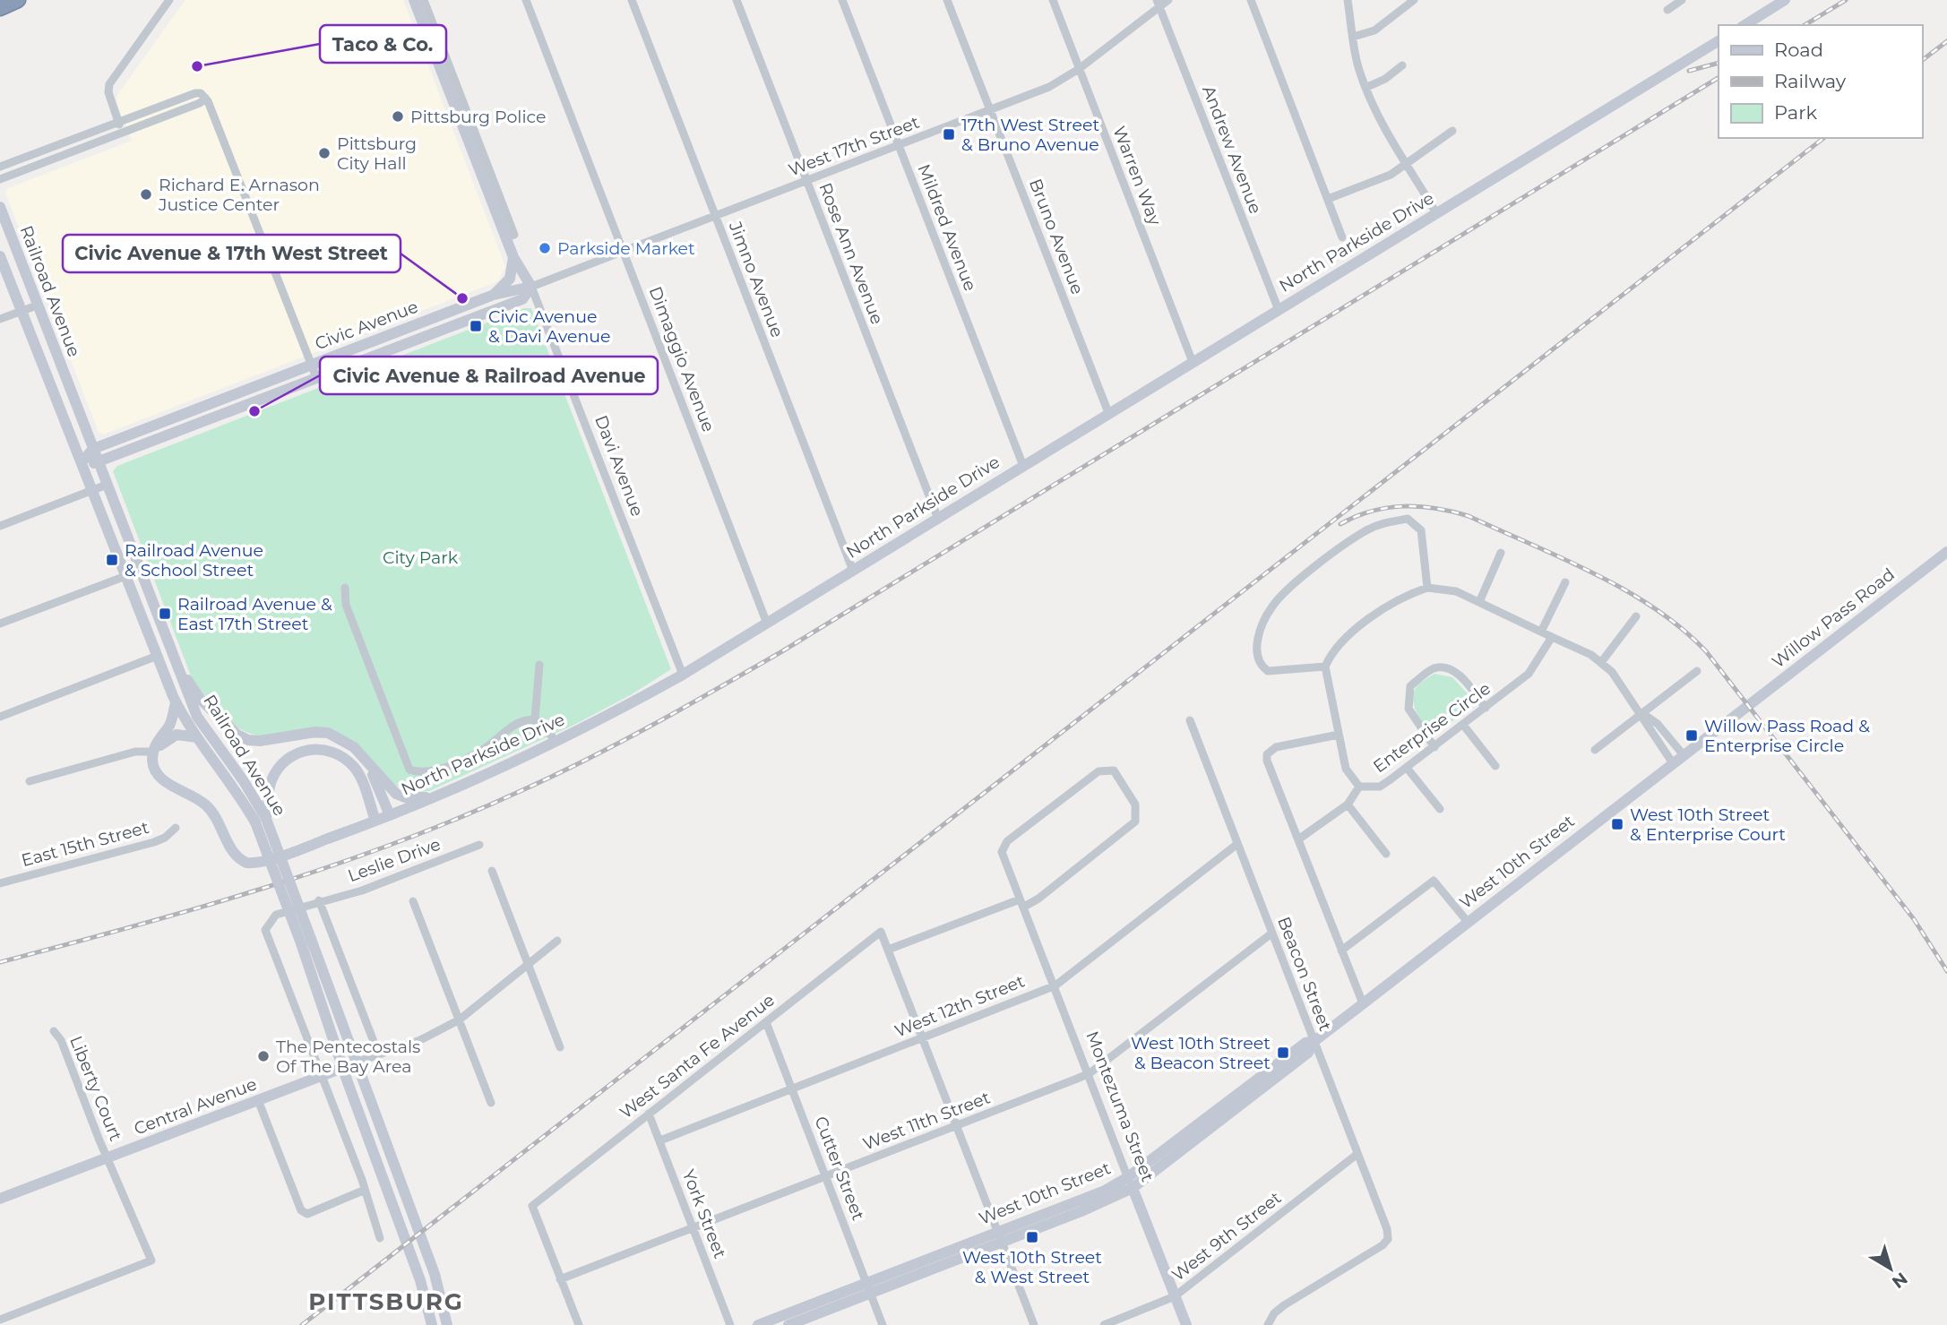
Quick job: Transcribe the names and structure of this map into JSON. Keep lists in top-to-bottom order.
{
  "streets": {
    "main road": [
      "North Parkside Drive",
      "Railroad Avenue",
      "Civic Avenue",
      "Davi Avenue",
      "Willow Pass Road",
      "West 10th Street",
      "Central Avenue",
      "Montezuma Street"
    ],
    "street": [
      "West 17th Street",
      "Andrew Avenue",
      "Warren Way",
      "Mildred Avenue",
      "Bruno Avenue",
      "Rose Ann Avenue",
      "Jimno Avenue",
      "Dimaggio Avenue",
      "Enterprise Circle",
      "East 15th Street",
      "Leslie Drive",
      "Beacon Street",
      "West 12th Street",
      "West Santa Fe Avenue",
      "Liberty Court",
      "West 11th Street",
      "Cutter Street",
      "York Street",
      "West 9th Street"
    ]
  },
  "crossings": [
    ["West 17th Street", "Andrew Avenue"],
    ["West 17th Street", "Warren Way"],
    ["West 17th Street", "Mildred Avenue"],
    ["West 17th Street", "Bruno Avenue"],
    ["West 17th Street", "Rose Ann Avenue"],
    ["West 17th Street", "Jimno Avenue"],
    ["West 17th Street", "Civic Avenue"],
    ["West 17th Street", "Dimaggio Avenue"],
    ["West 17th Street", "Davi Avenue"],
    ["Andrew Avenue", "North Parkside Drive"],
    ["Warren Way", "North Parkside Drive"],
    ["Mildred Avenue", "North Parkside Drive"],
    ["Bruno Avenue", "North Parkside Drive"],
    ["North Parkside Drive", "Rose Ann Avenue"],
    ["North Parkside Drive", "Jimno Avenue"],
    ["North Parkside Drive", "Dimaggio Avenue"],
    ["North Parkside Drive", "Davi Avenue"],
    ["Railroad Avenue", "Civic Avenue"],
    ["Railroad Avenue", "Central Avenue"],
    ["Civic Avenue", "Davi Avenue"],
    ["Willow Pass Road", "West 10th Street"],
    ["Leslie Drive", "Central Avenue"],
    ["West 10th Street", "Beacon Street"],
    ["West 10th Street", "Montezuma Street"],
    ["West 10th Street", "Cutter Street"],
    ["Beacon Street", "West 12th Street"],
    ["Beacon Street", "West 11th Street"],
    ["Beacon Street", "West 9th Street"],
    ["West 12th Street", "Montezuma Street"],
    ["West 12th Street", "Cutter Street"],
    ["West 12th Street", "York Street"],
    ["West Santa Fe Avenue", "West 11th Street"],
    ["West Santa Fe Avenue", "Cutter Street"],
    ["West Santa Fe Avenue", "York Street"],
    ["Liberty Court", "Central Avenue"],
    ["Montezuma Street", "West 11th Street"],
    ["Montezuma Street", "West 9th Street"],
    ["West 11th Street", "Cutter Street"],
    ["West 11th Street", "York Street"]
  ],
  "districts": ["PITTSBURG"],
  "parks": ["City Park"],
  "places": {
    "other": [
      "Taco & Co.",
      "Pittsburg Police",
      "Pittsburg City Hall",
      "Richard E. Arnason Justice Center",
      "Parkside Market",
      "Civic Avenue & 17th West Street",
      "Civic Avenue & Railroad Avenue",
      "The Pentecostals Of The Bay Area"
    ],
    "transit": [
      "17th West Street & Bruno Avenue",
      "Civic Avenue & Davi Avenue",
      "Railroad Avenue & School Street",
      "Railroad Avenue & East 17th Street",
      "Willow Pass Road & Enterprise Circle",
      "West 10th Street & Enterprise Court",
      "West 10th Street & Beacon Street",
      "West 10th Street & West Street"
    ]
  },
  "legend": ["Road", "Railway", "Park"],
  "north": "bottom right"
}
